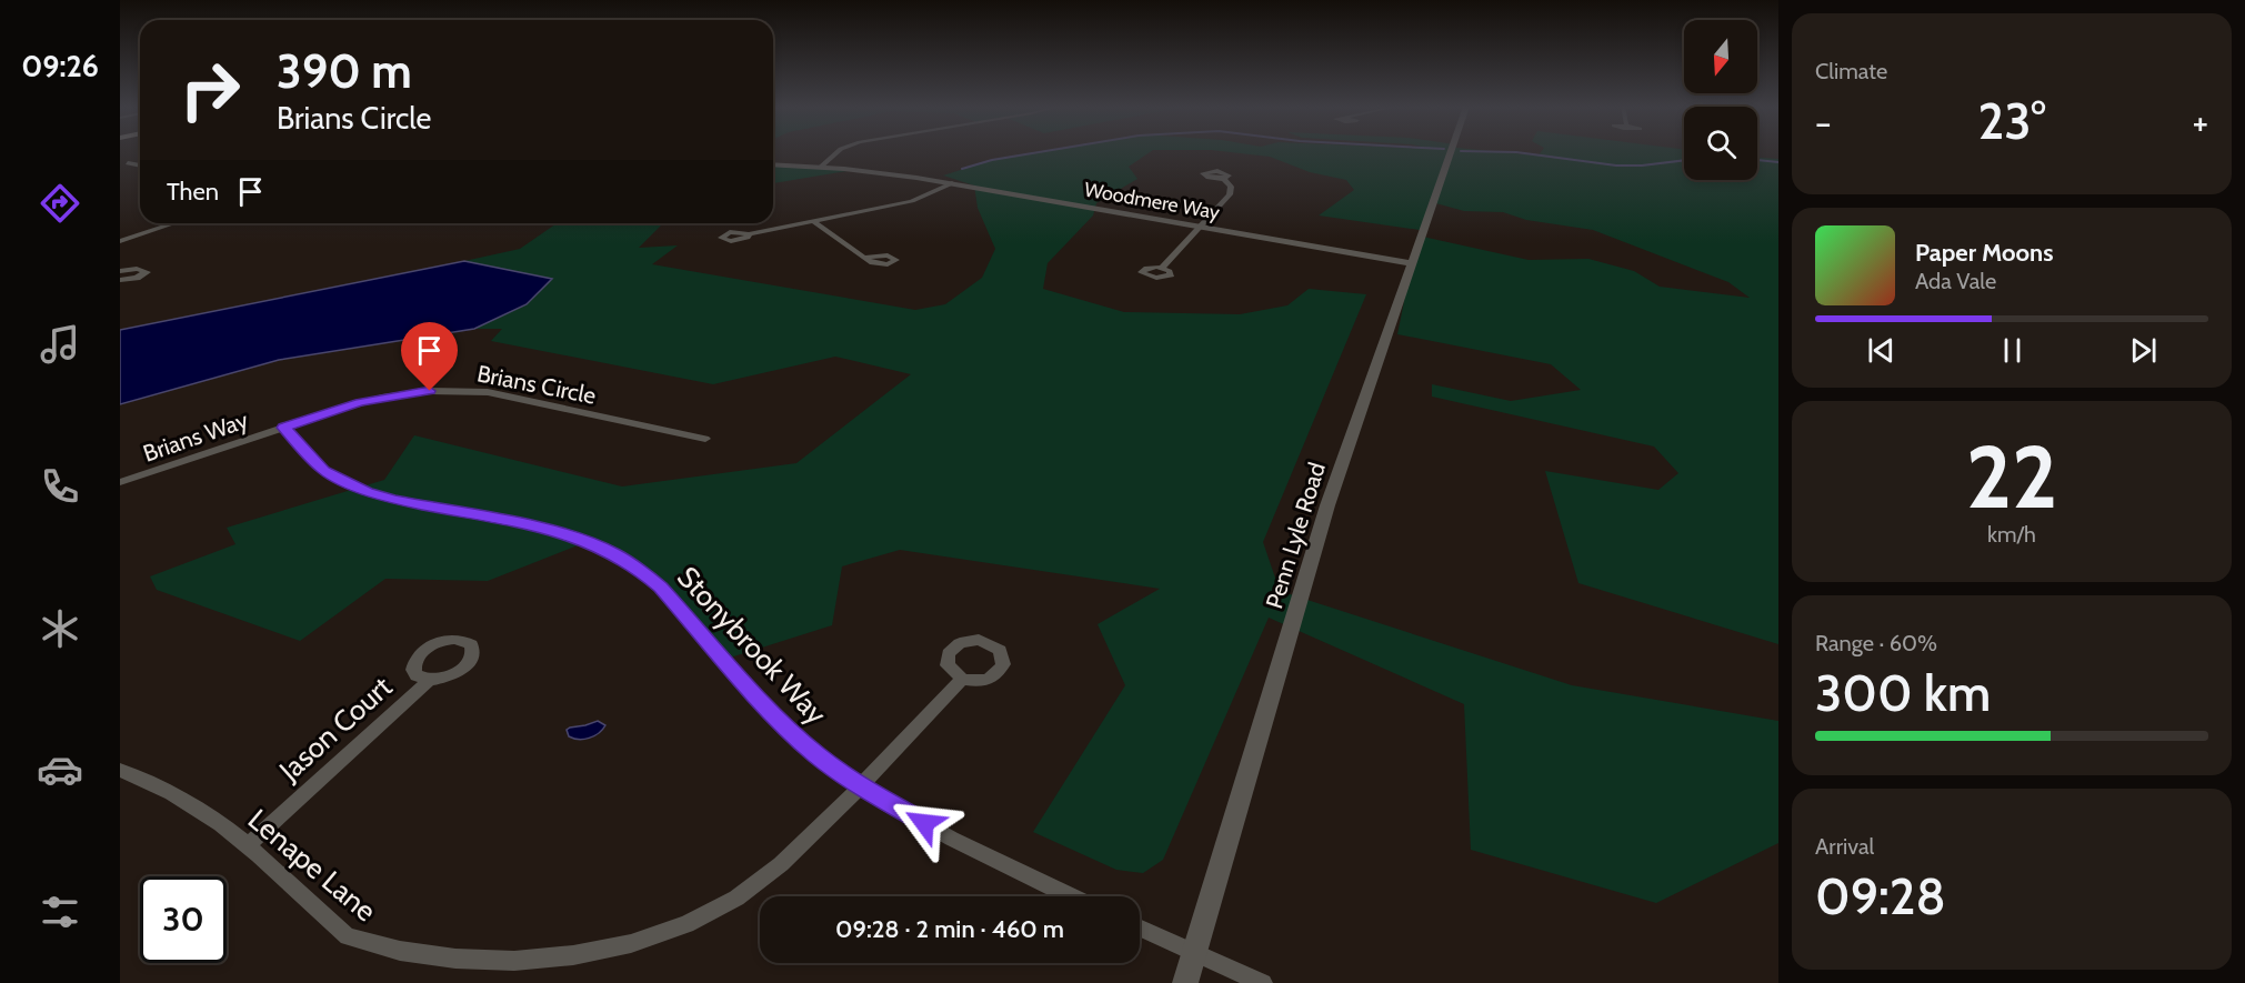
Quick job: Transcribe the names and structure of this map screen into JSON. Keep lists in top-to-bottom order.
{
  "streets": {
    "street": [
      "Woodmere Way",
      "Brians Circle",
      "Brians Way",
      "Penn Lyle Road",
      "Stonybrook Way",
      "Jason Court",
      "Lenape Lane"
    ]
  },
  "crossings": [
    ["Woodmere Way", "Penn Lyle Road"],
    ["Brians Circle", "Brians Way"],
    ["Brians Circle", "Stonybrook Way"],
    ["Brians Way", "Stonybrook Way"],
    ["Stonybrook Way", "Lenape Lane"],
    ["Jason Court", "Lenape Lane"]
  ],
  "north": "bottom",
  "page": {
    "tabs": "09:26",
    "tile": [
      "Climate",
      ["22", "km/h"],
      ["Range · 60%", "300 km"],
      ["Arrival", "09:28"]
    ],
    "turn": ["390 m", "Brians Circle"],
    "heat": ["−", "23°", "+"],
    "then": "Then",
    "song": ["Paper Moons", "Ada Vale"],
    "limit": "30",
    "trip": "09:28 · 2 min · 460 m"
  }
}
